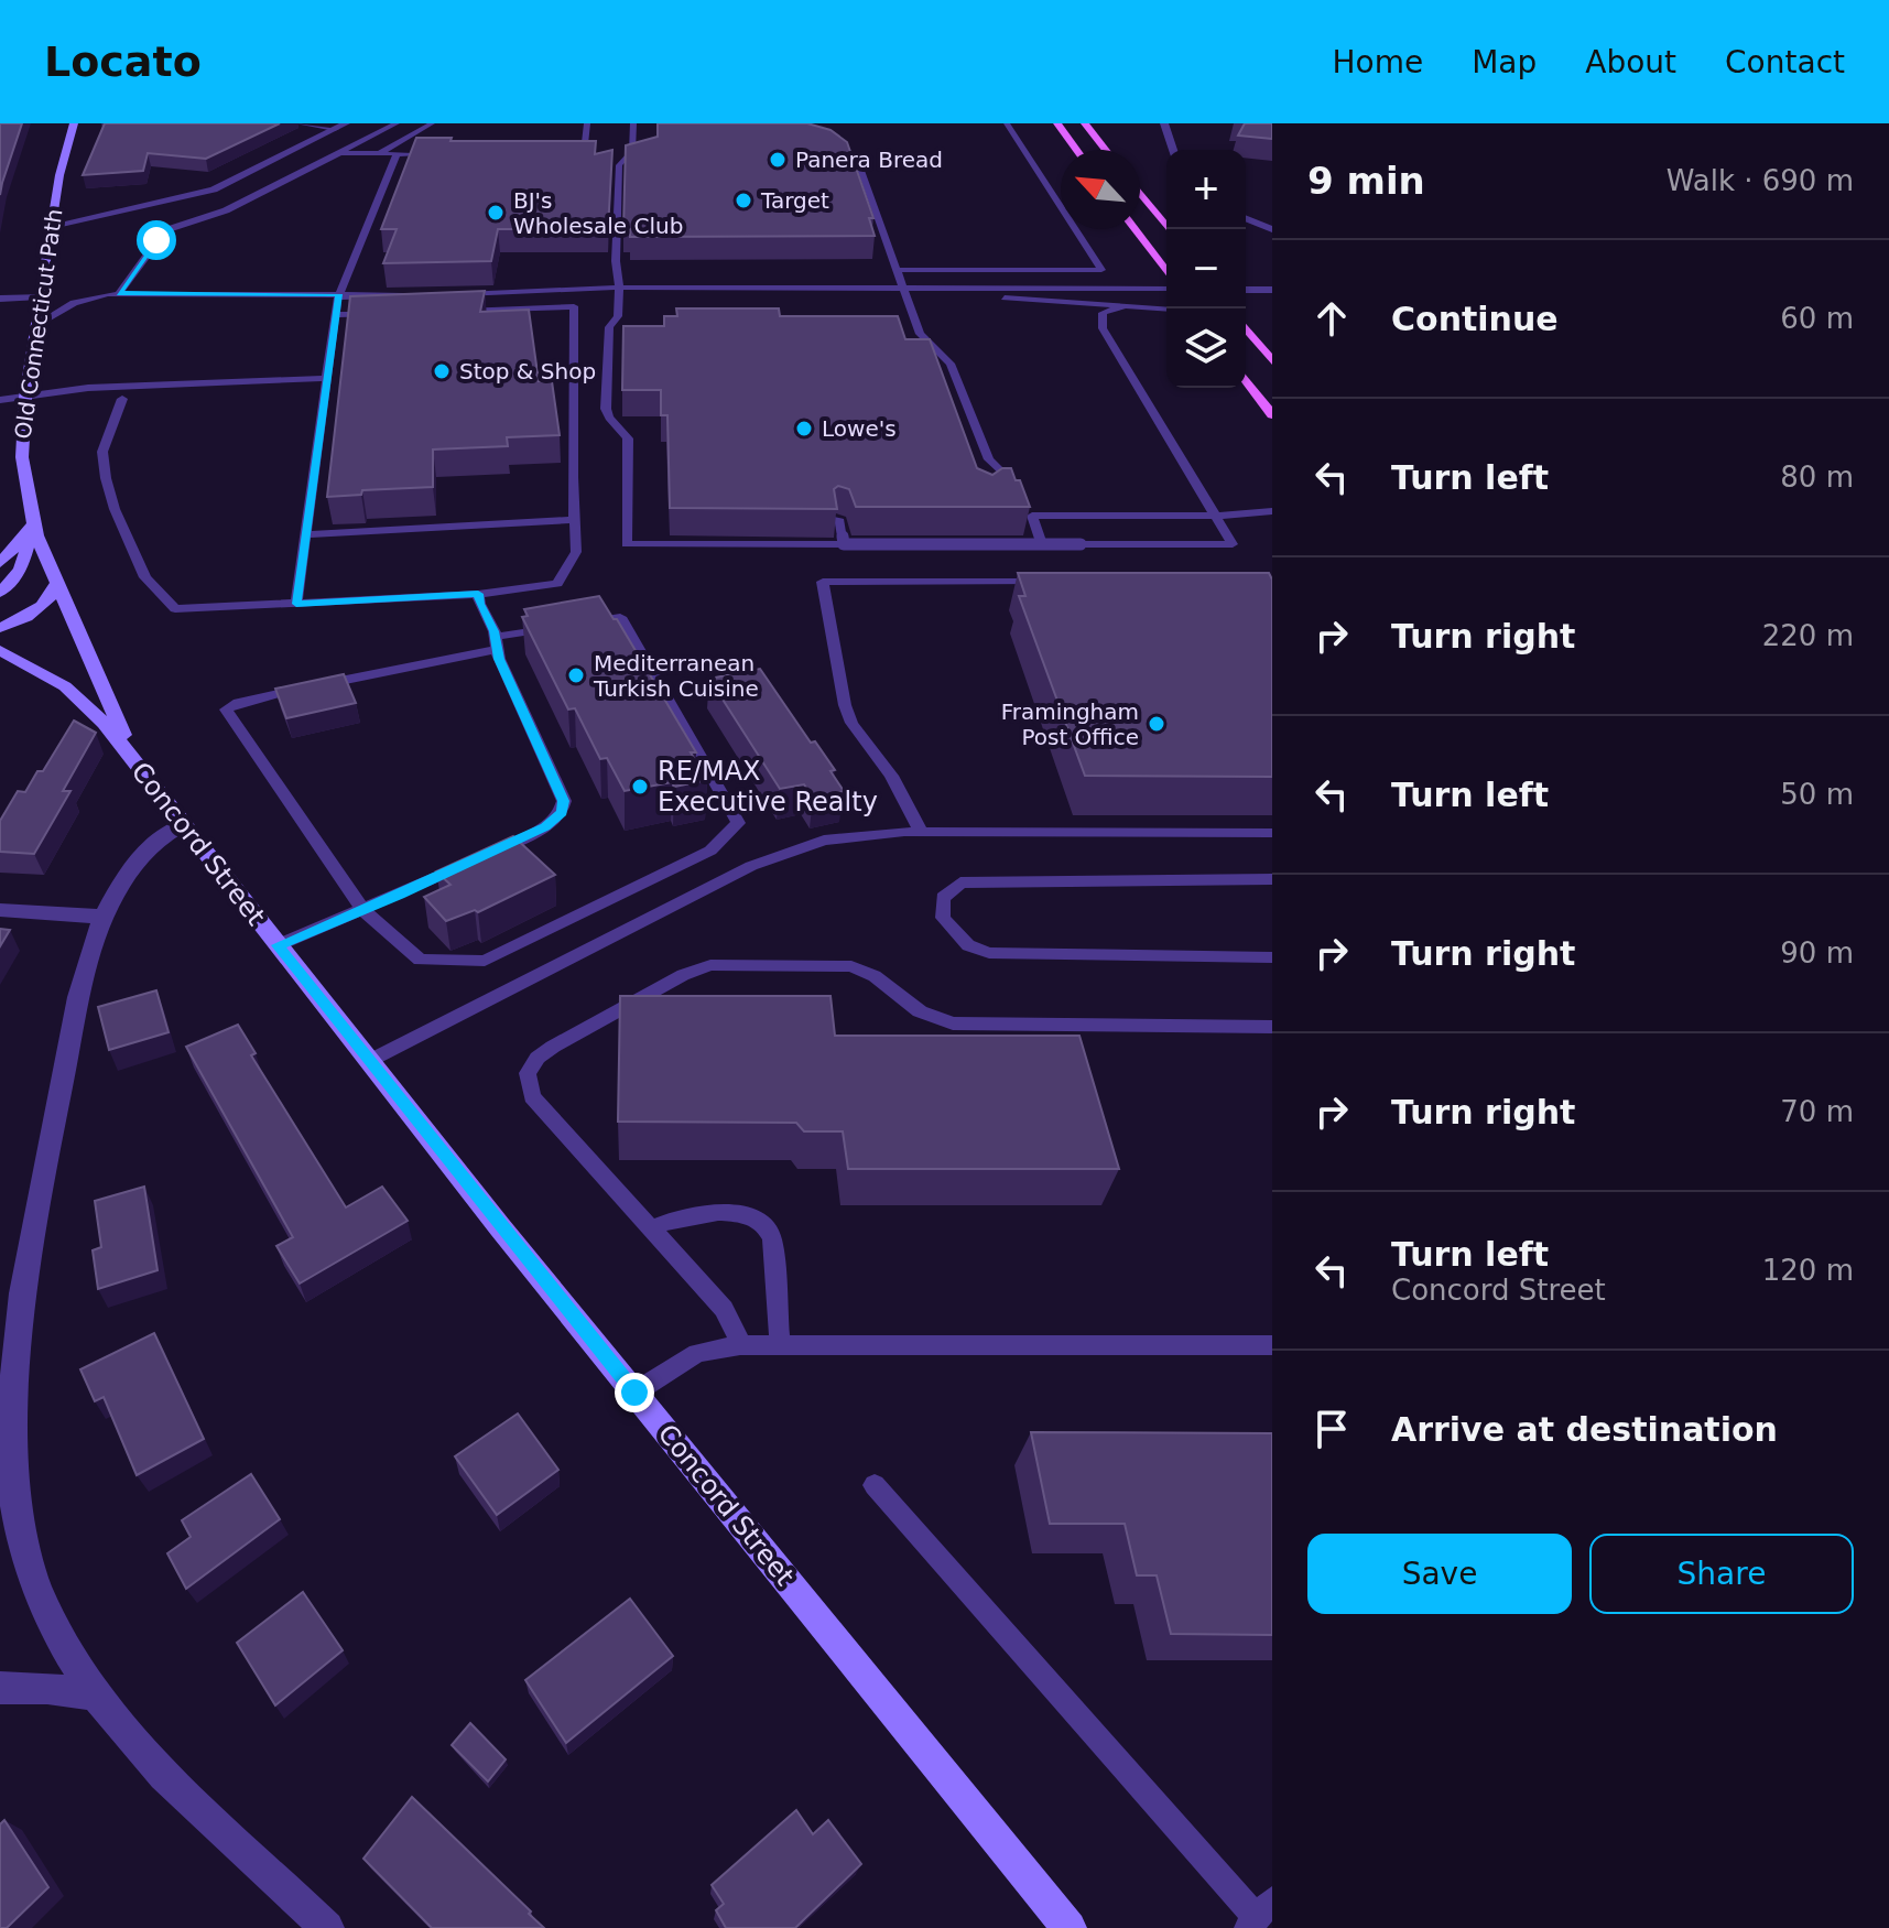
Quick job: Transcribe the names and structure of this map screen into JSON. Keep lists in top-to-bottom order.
{
  "streets": {
    "main road": ["Old Connecticut Path", "Concord Street"]
  },
  "crossings": [
    ["Old Connecticut Path", "Concord Street"]
  ],
  "places": [
    "Panera Bread",
    "Target",
    "BJ's Wholesale Club",
    "Stop & Shop",
    "Lowe's",
    "Mediterranean Turkish Cuisine",
    "Framingham Post Office",
    "RE/MAX Executive Realty"
  ],
  "north": "top left",
  "page": {
    "header": "Locato",
    "nav": [
      "Home",
      "Map",
      "About",
      "Contact"
    ],
    "heading": ["9 min", "Walk · 690 m"],
    "map_buttons": ["+", "−"],
    "list": [
      ["Continue", "60 m"],
      ["Turn left", "80 m"],
      ["Turn right", "220 m"],
      ["Turn left", "50 m"],
      ["Turn right", "90 m"],
      ["Turn right", "70 m"],
      ["Turn left", "Concord Street", "120 m"],
      "Arrive at destination"
    ],
    "buttons": ["Save", "Share"]
  }
}
